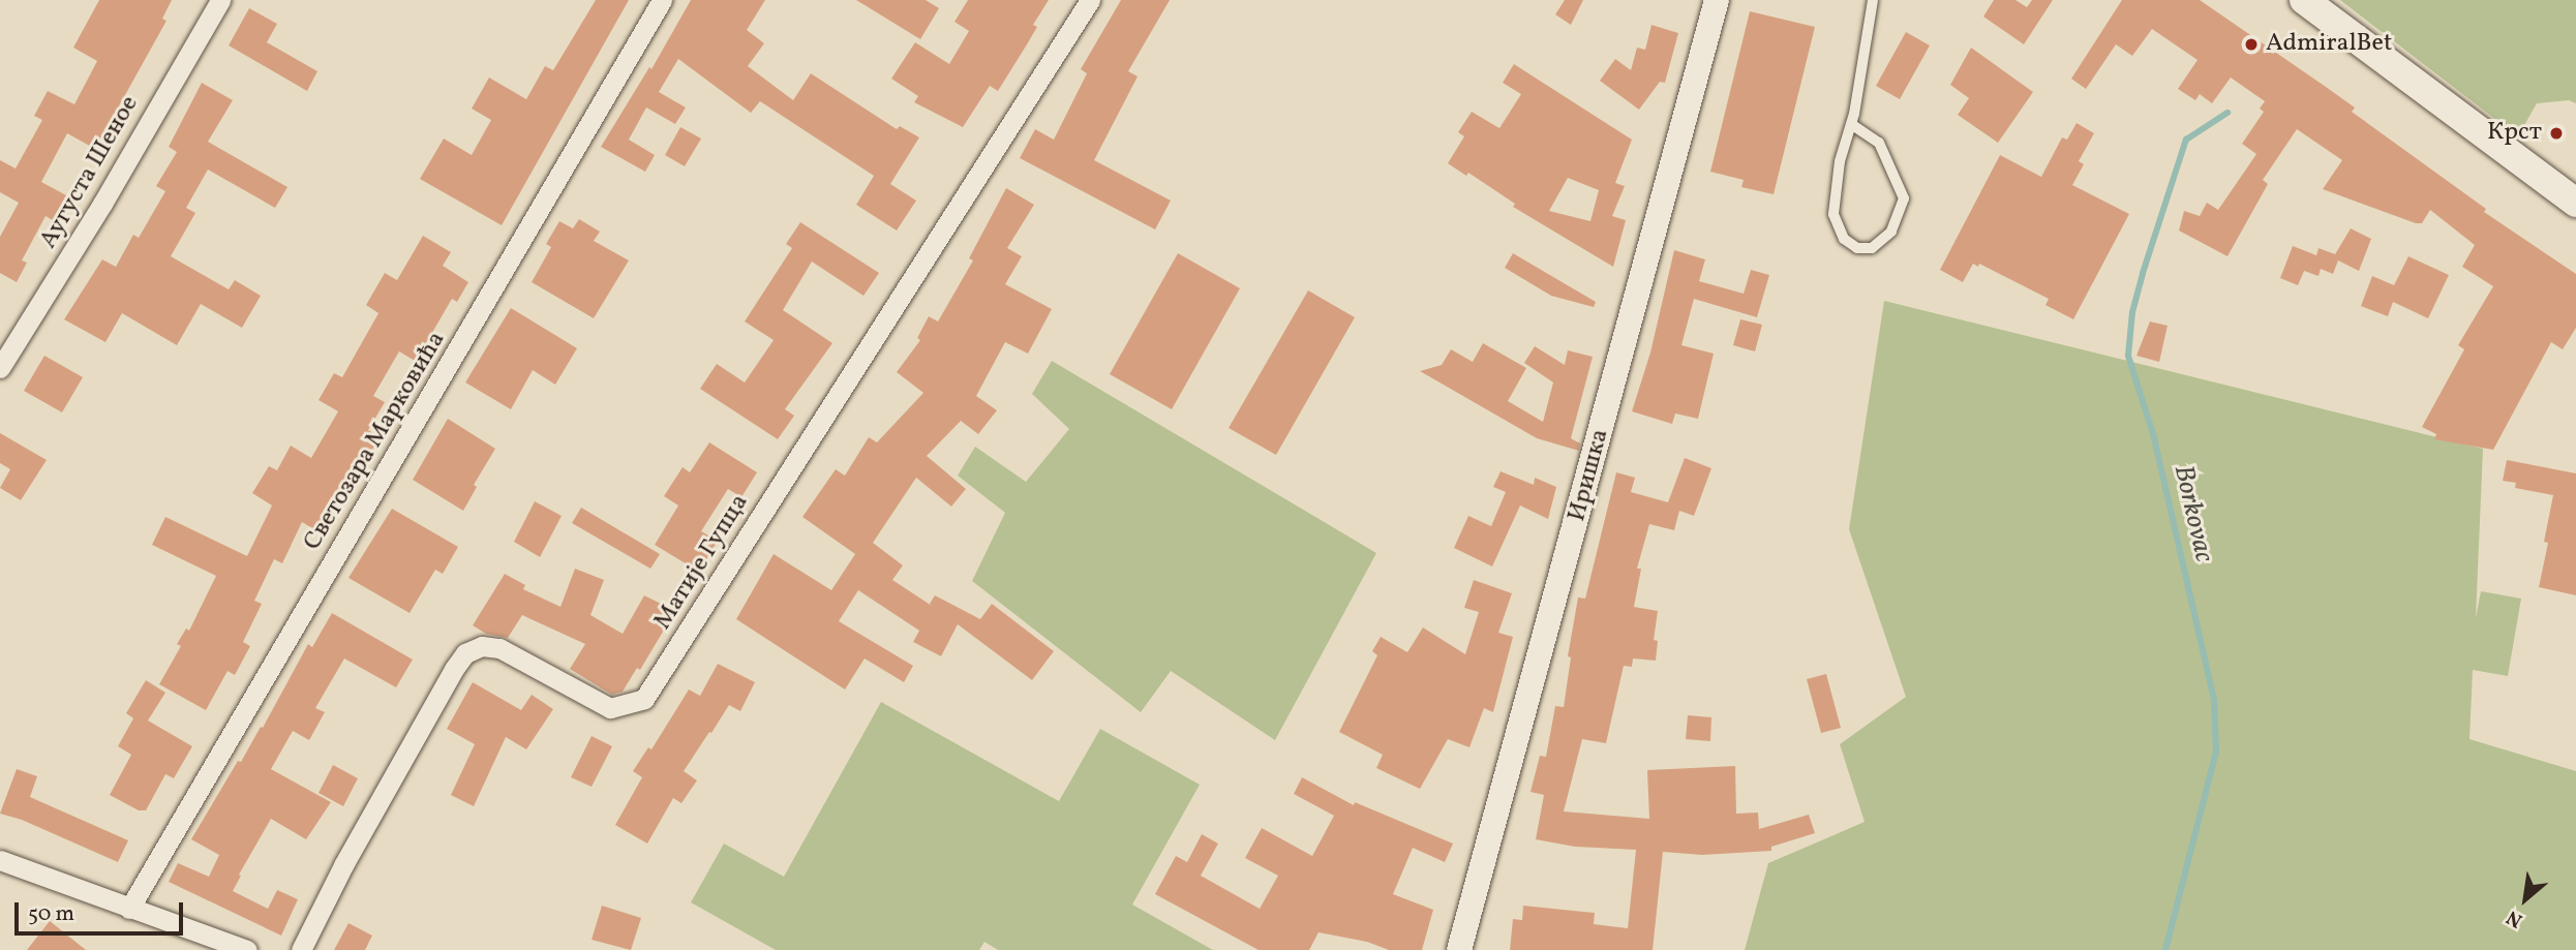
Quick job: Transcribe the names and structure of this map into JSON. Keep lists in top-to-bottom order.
{
  "streets": {
    "street": [
      "Аугуста Шеное",
      "Светозара Марковића",
      "Иришка",
      "Матије Гупца"
    ]
  },
  "water": ["Borkovac"],
  "places": ["AdmiralBet", "Крст"],
  "scale_bar": "50 m",
  "north": "bottom left"
}
